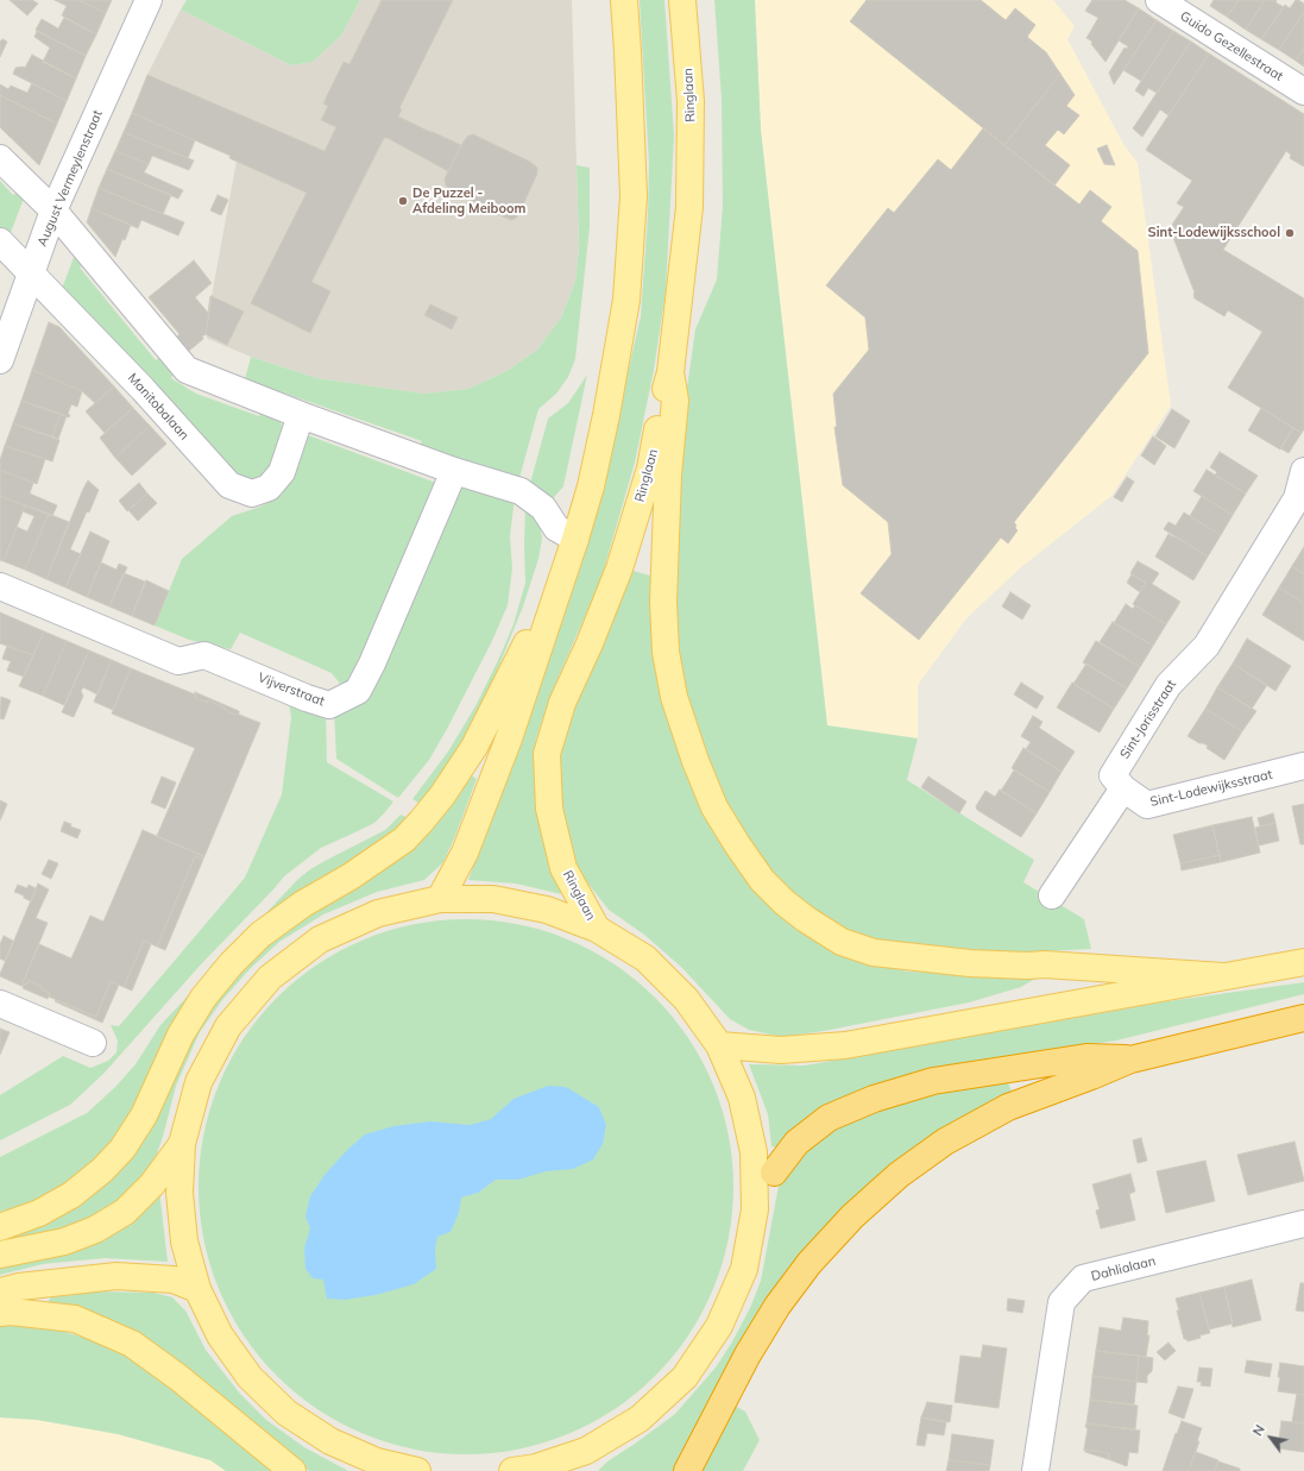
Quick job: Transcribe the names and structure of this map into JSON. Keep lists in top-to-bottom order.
{
  "streets": {
    "main road": ["Ringlaan"],
    "street": [
      "Guido Gezellestraat",
      "August Vermeylenstraat",
      "Manitobalaan",
      "Vijverstraat",
      "Sint-Jorisstraat",
      "Sint-Lodewijksstraat",
      "Dahlialaan"
    ]
  },
  "crossings": [
    ["August Vermeylenstraat", "Manitobalaan"],
    ["Sint-Jorisstraat", "Sint-Lodewijksstraat"]
  ],
  "places": ["De Puzzel - Afdeling Meiboom", "Sint-Lodewijksschool"],
  "north": "top left"
}
